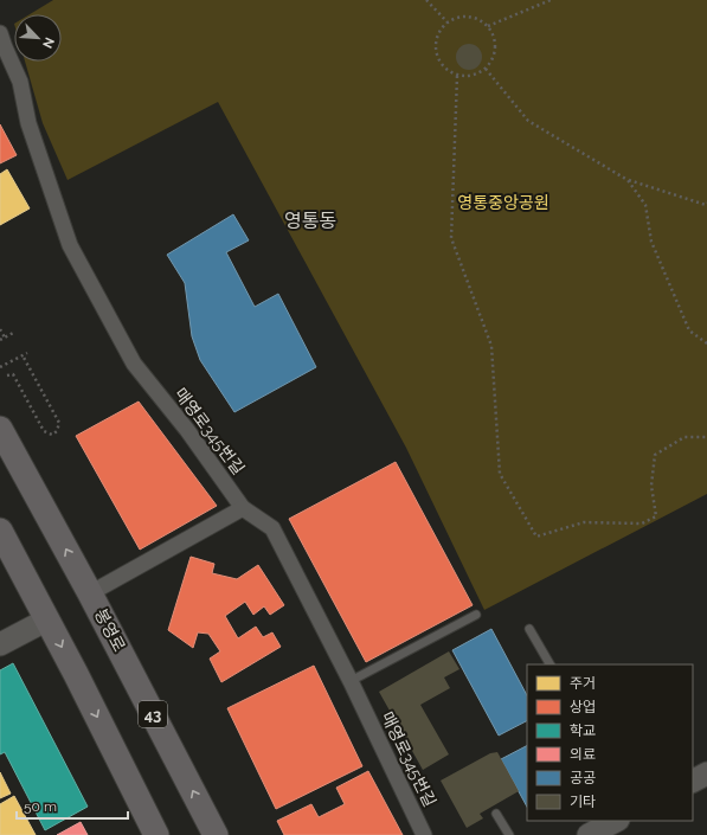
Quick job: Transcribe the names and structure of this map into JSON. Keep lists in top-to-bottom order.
{
  "streets": {
    "main road": ["봉영로", "43"],
    "street": ["매영로345번길"]
  },
  "districts": ["영통동"],
  "parks": ["영통중앙공원"],
  "legend": [
    "주거",
    "상업",
    "학교",
    "의료",
    "공공",
    "기타"
  ],
  "scale_bar": "50 m",
  "north": "bottom right"
}
